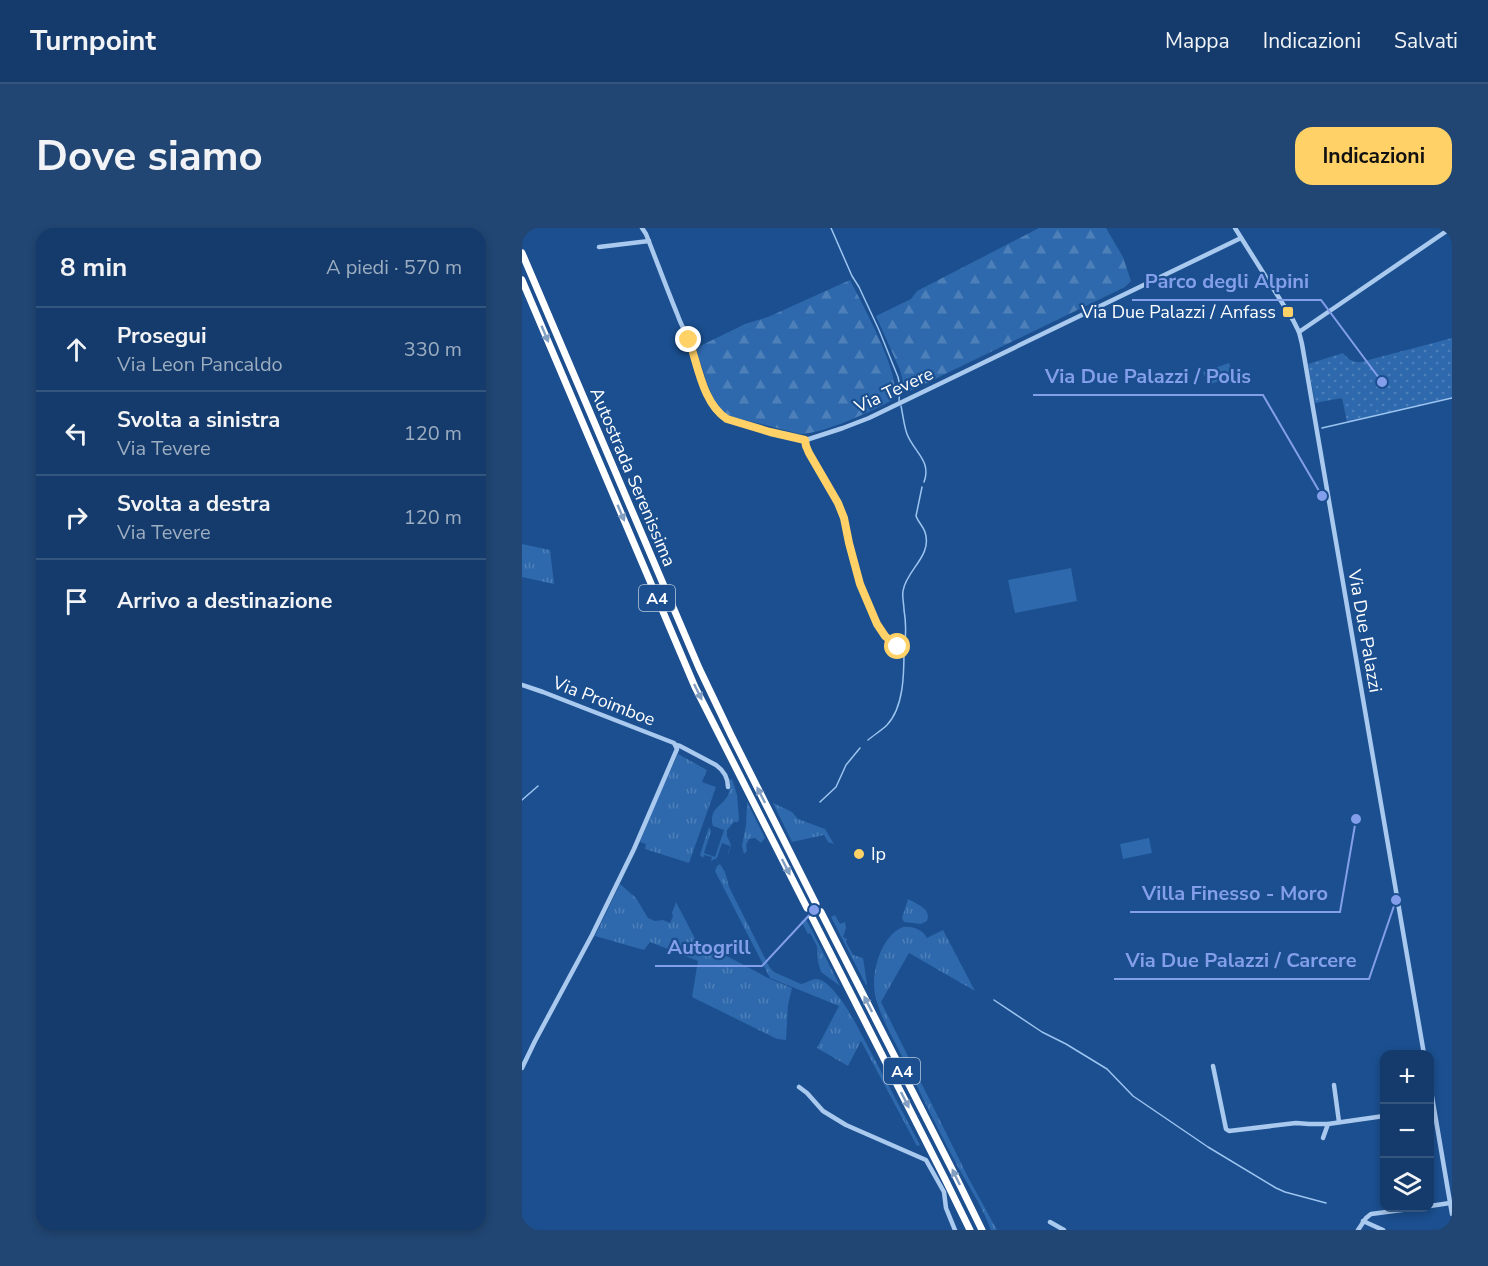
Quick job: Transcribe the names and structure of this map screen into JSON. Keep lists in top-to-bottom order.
{
  "streets": {
    "highway": ["Autostrada Serenissima", "A4"],
    "street": ["Via Tevere", "Via Due Palazzi", "Via Proimboe"]
  },
  "crossings": [
    ["Via Tevere", "Via Due Palazzi"]
  ],
  "places": {
    "transit": ["Via Due Palazzi / Anfass"],
    "other": [
      "Parco degli Alpini",
      "Via Due Palazzi / Polis",
      "Villa Finesso - Moro",
      "Ip",
      "Via Due Palazzi / Carcere",
      "Autogrill"
    ]
  },
  "page": {
    "header": "Turnpoint",
    "nav": ["Mappa", "Indicazioni", "Salvati"],
    "buttons": "Indicazioni",
    "title": "Dove siamo",
    "heading": ["8 min", "A piedi · 570 m"],
    "list": [
      ["Prosegui", "Via Leon Pancaldo", "330 m"],
      ["Svolta a sinistra", "Via Tevere", "120 m"],
      ["Svolta a destra", "Via Tevere", "120 m"],
      "Arrivo a destinazione"
    ],
    "map_buttons": ["+", "−"]
  }
}
